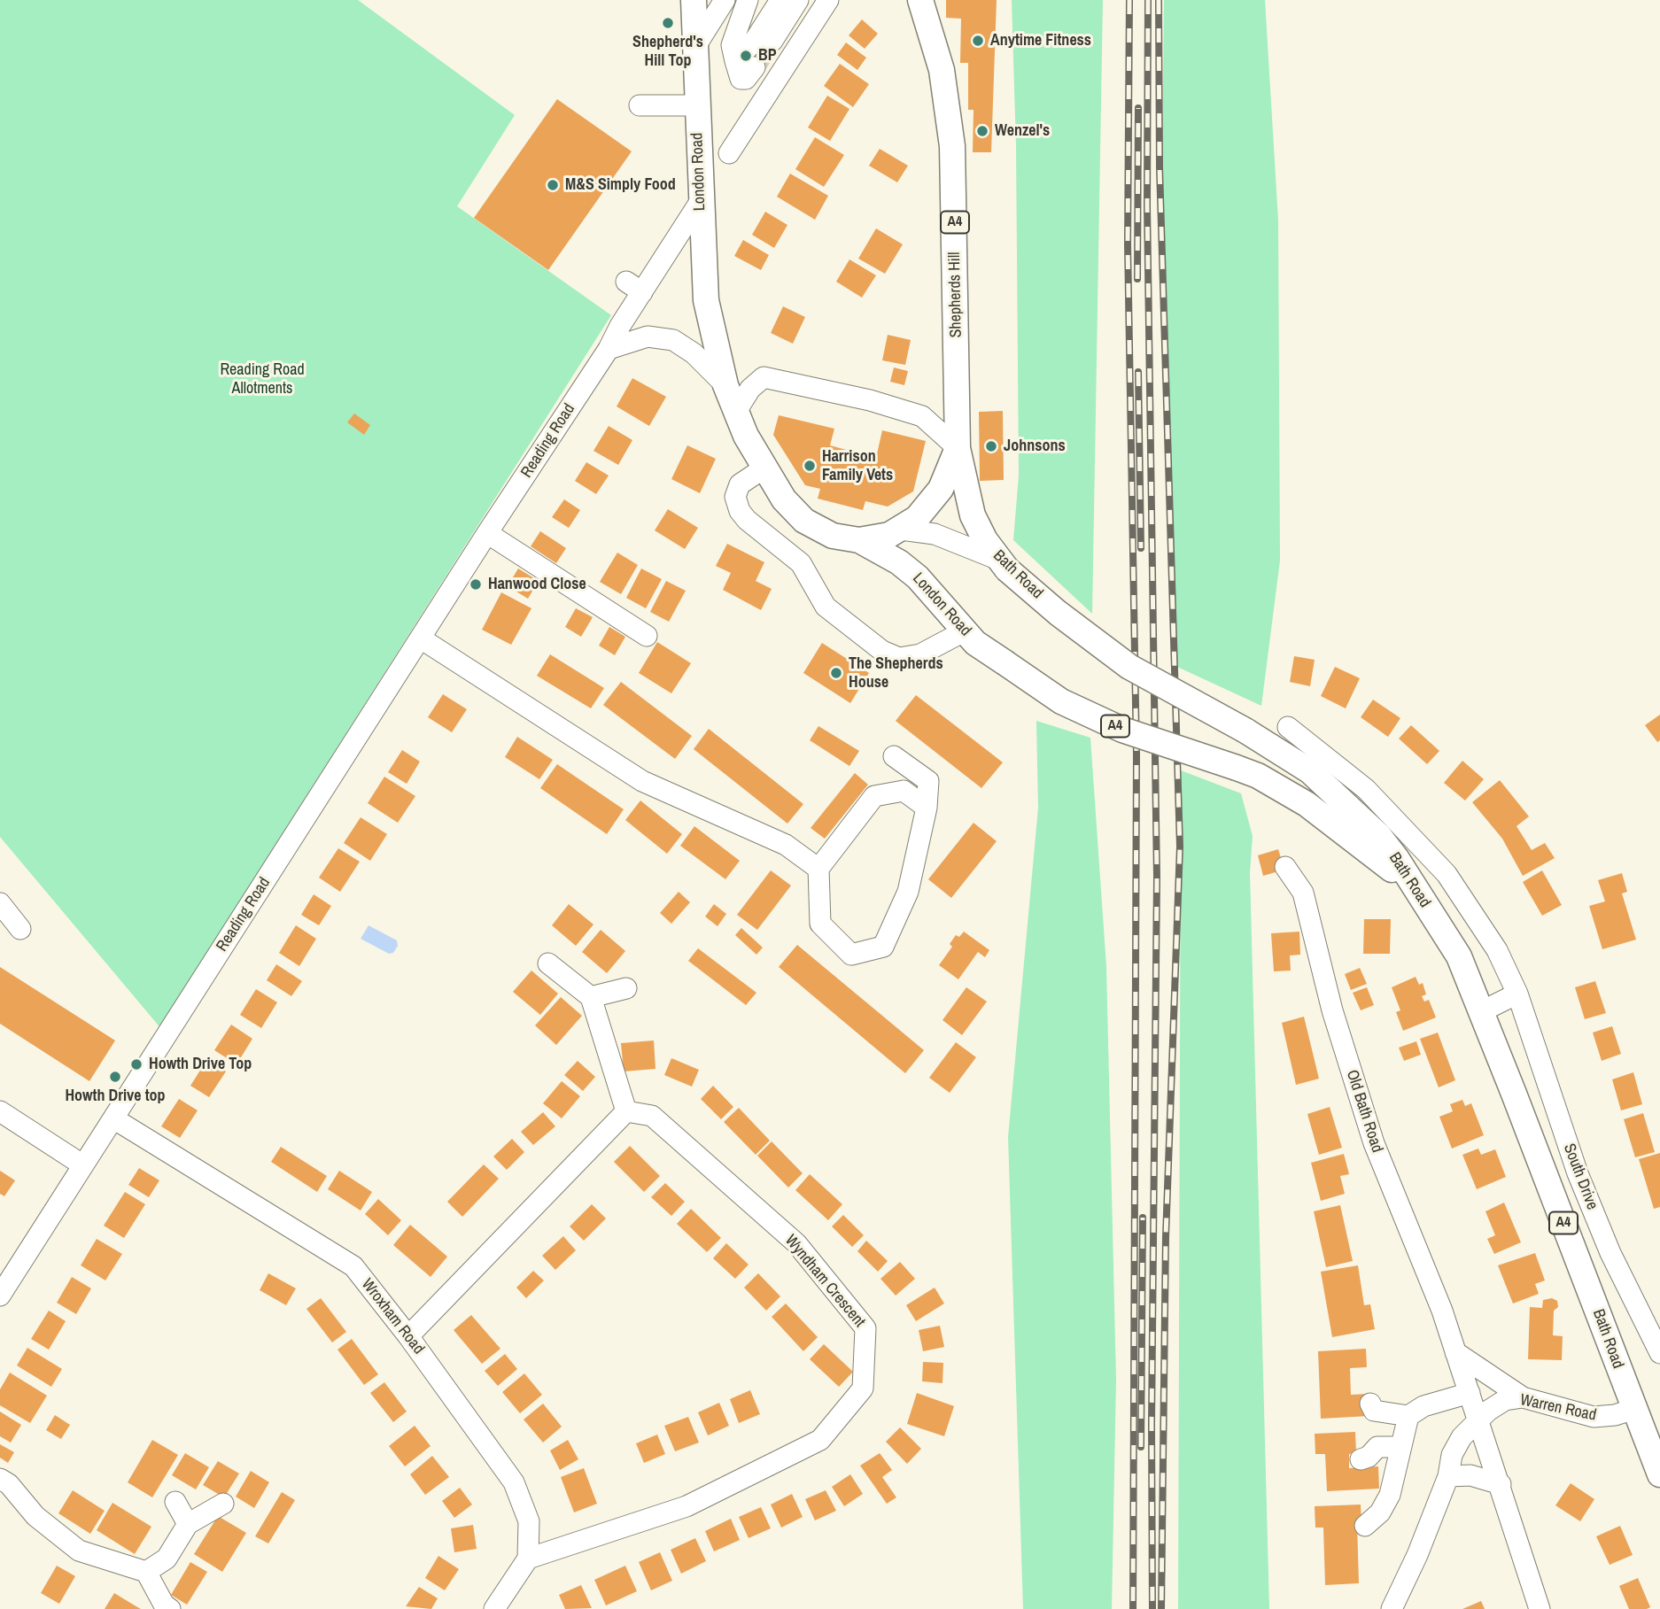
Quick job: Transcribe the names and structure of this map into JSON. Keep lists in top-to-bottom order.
{
  "streets": {
    "main road": [
      "London Road",
      "A4",
      "Shepherds Hill",
      "Bath Road"
    ],
    "street": [
      "Reading Road",
      "Old Bath Road",
      "South Drive",
      "Wyndham Crescent",
      "Wroxham Road",
      "Warren Road"
    ]
  },
  "crossings": [
    ["London Road", "Shepherds Hill"],
    ["London Road", "Reading Road"],
    ["London Road", "Bath Road"],
    ["Shepherds Hill", "Bath Road"],
    ["Reading Road", "Wroxham Road"],
    ["Bath Road", "Warren Road"],
    ["Old Bath Road", "Warren Road"],
    ["Wyndham Crescent", "Wroxham Road"]
  ],
  "parks": ["Reading Road Allotments"],
  "places": [
    "Shepherd's Hill Top",
    "Anytime Fitness",
    "BP",
    "Wenzel's",
    "M&S Simply Food",
    "Johnsons",
    "Harrison Family Vets",
    "Hanwood Close",
    "The Shepherds House",
    "Howth Drive Top",
    "Howth Drive top"
  ]
}
